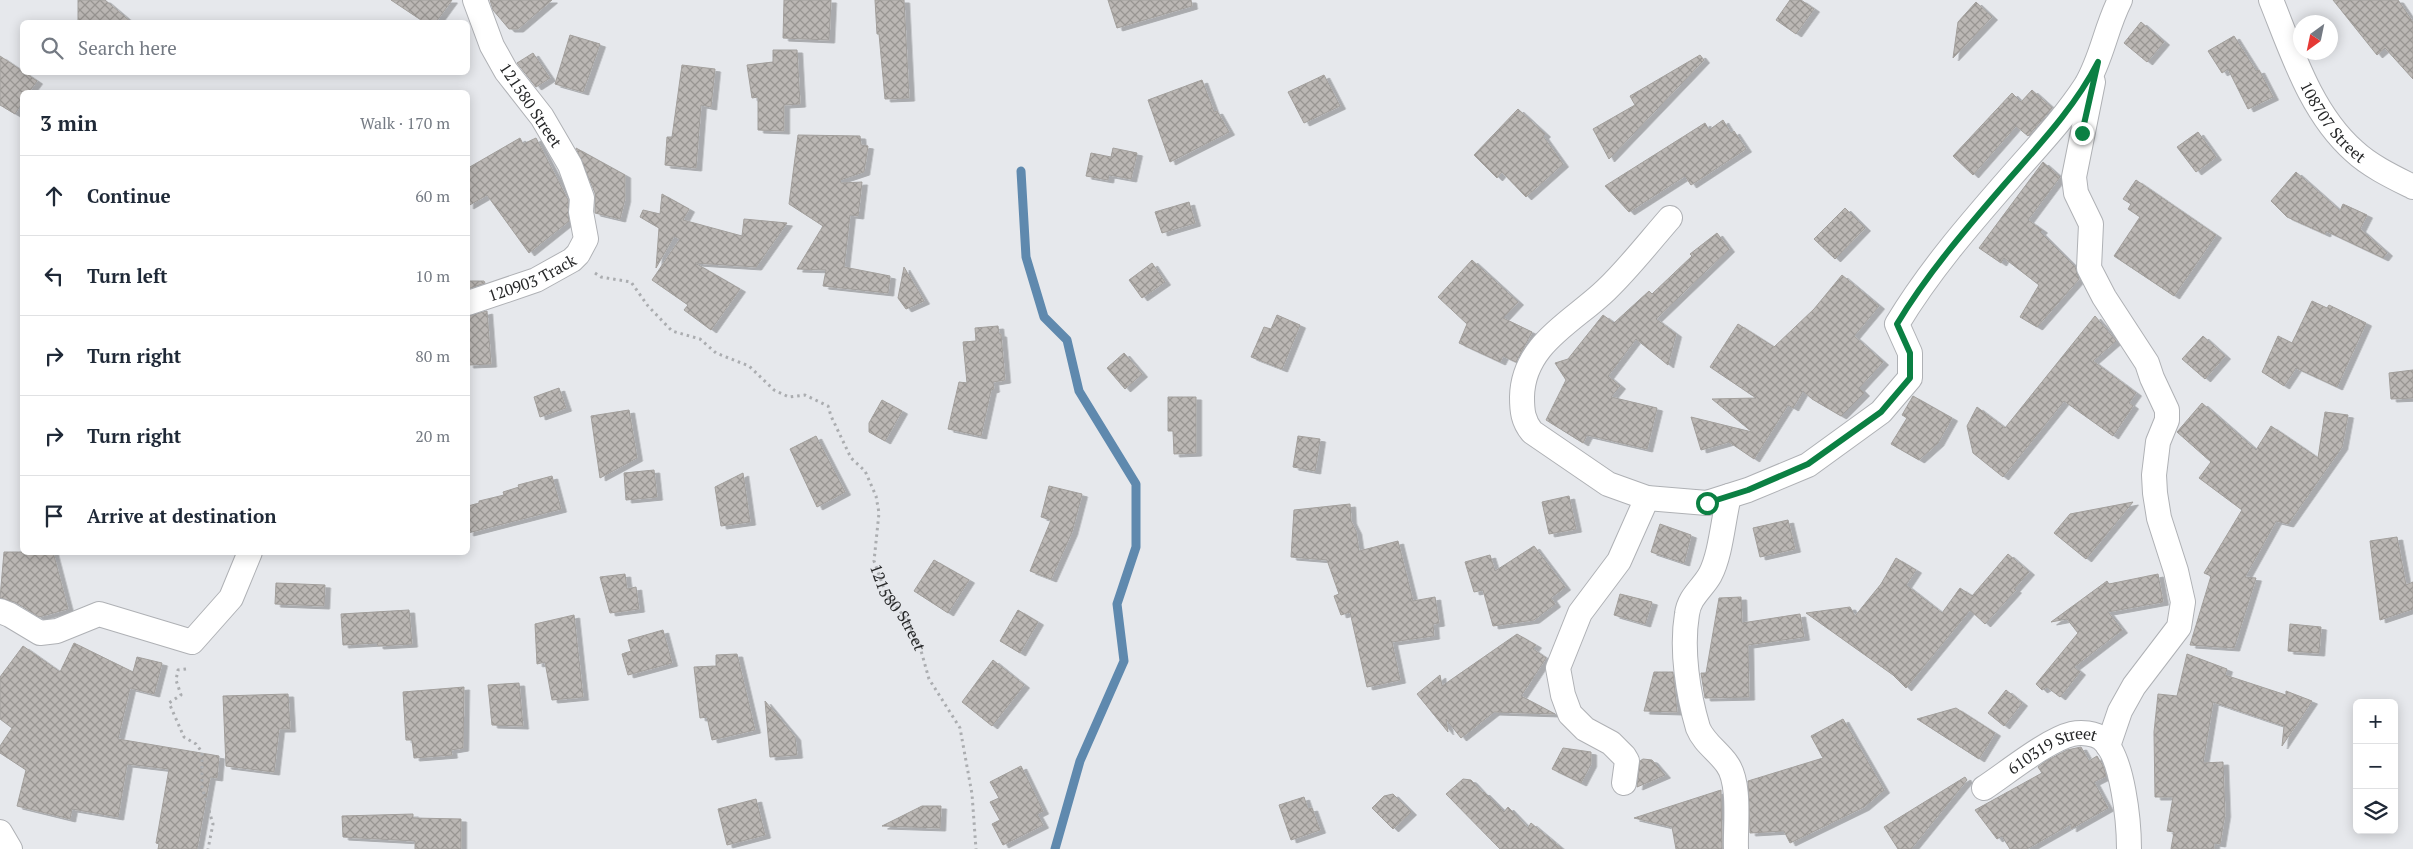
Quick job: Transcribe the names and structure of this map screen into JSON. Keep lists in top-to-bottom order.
{
  "streets": {
    "street": [
      "121580 Street",
      "108707 Street",
      "120903 Track",
      "610319 Street"
    ]
  },
  "crossings": [
    ["121580 Street", "120903 Track"]
  ],
  "north": "bottom left",
  "page": {
    "search": "Search here",
    "heading": ["3 min", "Walk · 170 m"],
    "list": [
      ["Continue", "60 m"],
      ["Turn left", "10 m"],
      ["Turn right", "80 m"],
      ["Turn right", "20 m"],
      "Arrive at destination"
    ],
    "map_buttons": ["+", "−"]
  }
}
